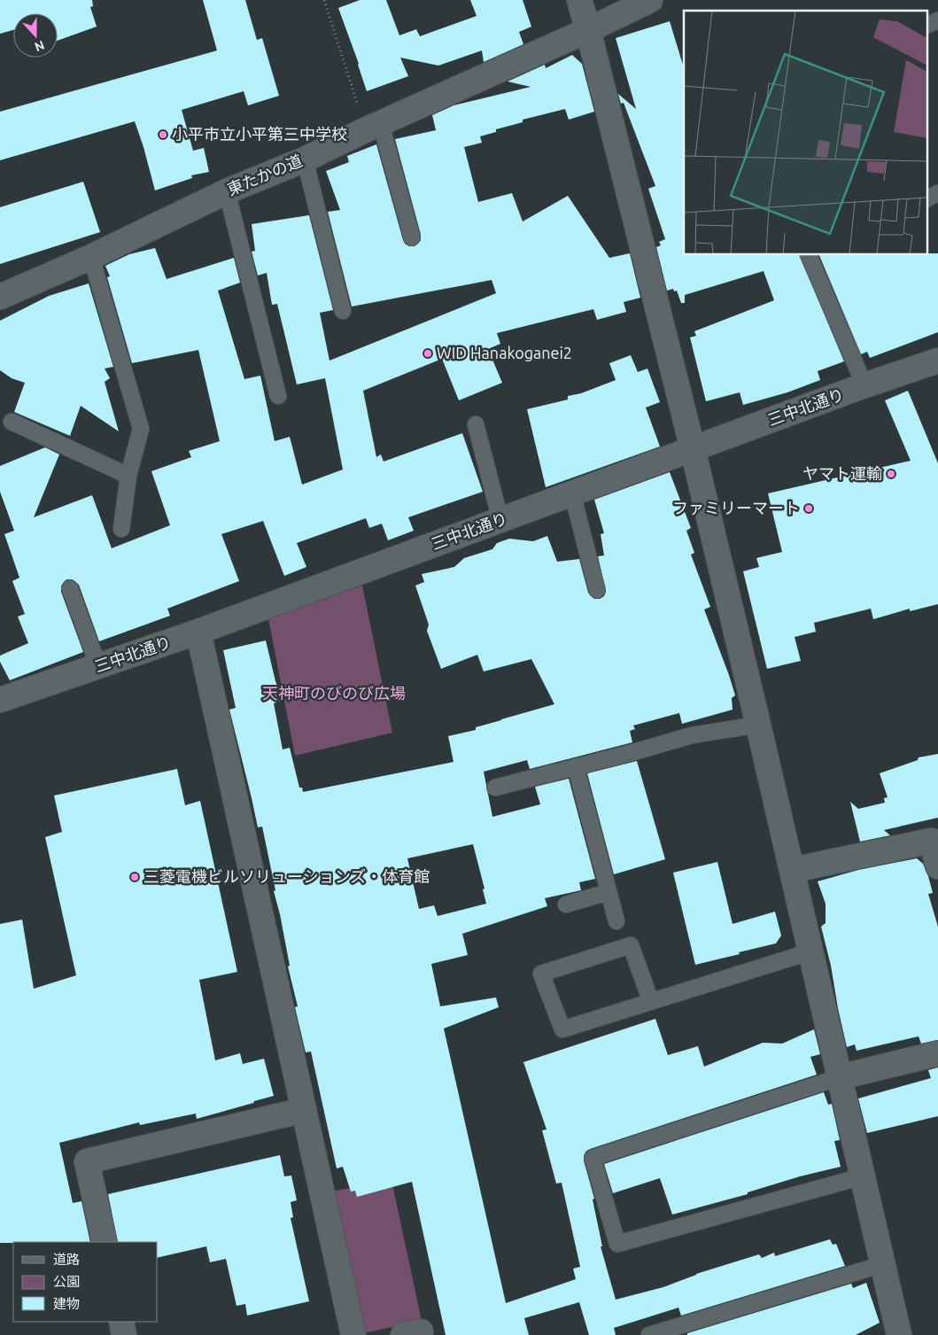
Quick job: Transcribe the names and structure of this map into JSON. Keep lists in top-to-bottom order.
{
  "streets": {
    "street": ["東たかの道", "三中北通り"]
  },
  "parks": ["天神町のびのび広場"],
  "places": [
    "小平市立小平第三中学校",
    "WID Hanakoganei2",
    "ヤマト運輸",
    "ファミリーマート",
    "三菱電機ビルソリューションズ・体育館"
  ],
  "legend": ["道路", "公園", "建物"],
  "north": "bottom"
}
